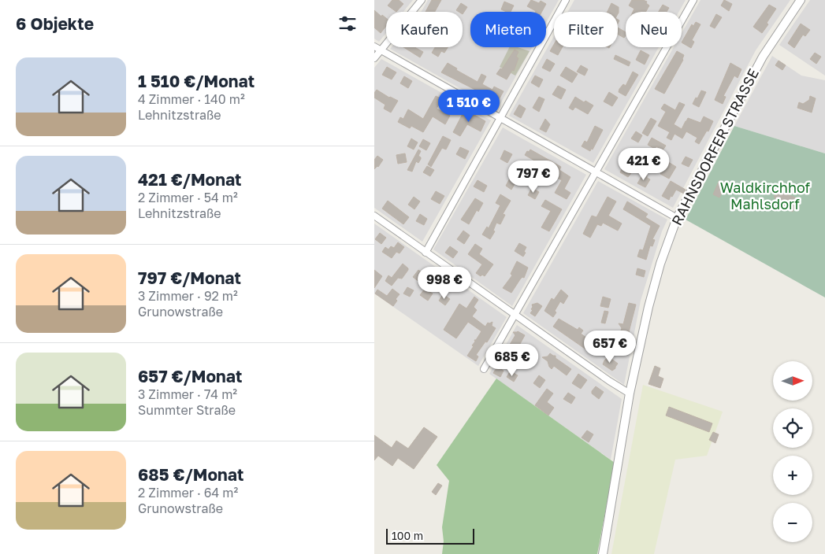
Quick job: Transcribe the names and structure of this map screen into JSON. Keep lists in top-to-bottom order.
{
  "streets": {
    "street": ["RAHNSDORFER STRASSE"]
  },
  "parks": ["Waldkirchhof Mahlsdorf"],
  "scale_bar": "100 m",
  "north": "right",
  "page": {
    "heading": "6 Objekte",
    "chip": [
      "Kaufen",
      "Mieten",
      "Filter",
      "Neu"
    ],
    "list": [
      {
        "name": "1 510 €/Monat",
        "note": "4 Zimmer · 140 m² · Lehnitzstraße"
      },
      {
        "name": "421 €/Monat",
        "note": "2 Zimmer · 54 m² · Lehnitzstraße"
      },
      {
        "name": "797 €/Monat",
        "note": "3 Zimmer · 92 m² · Grunowstraße"
      },
      {
        "name": "657 €/Monat",
        "note": "3 Zimmer · 74 m² · Summter Straße"
      },
      {
        "name": "685 €/Monat",
        "note": "2 Zimmer · 64 m² · Grunowstraße"
      }
    ],
    "price": [
      "1 510 €",
      "421 €",
      "797 €",
      "998 €",
      "657 €",
      "685 €"
    ],
    "map_buttons": ["+", "−"],
    "scale": "100 m"
  }
}
